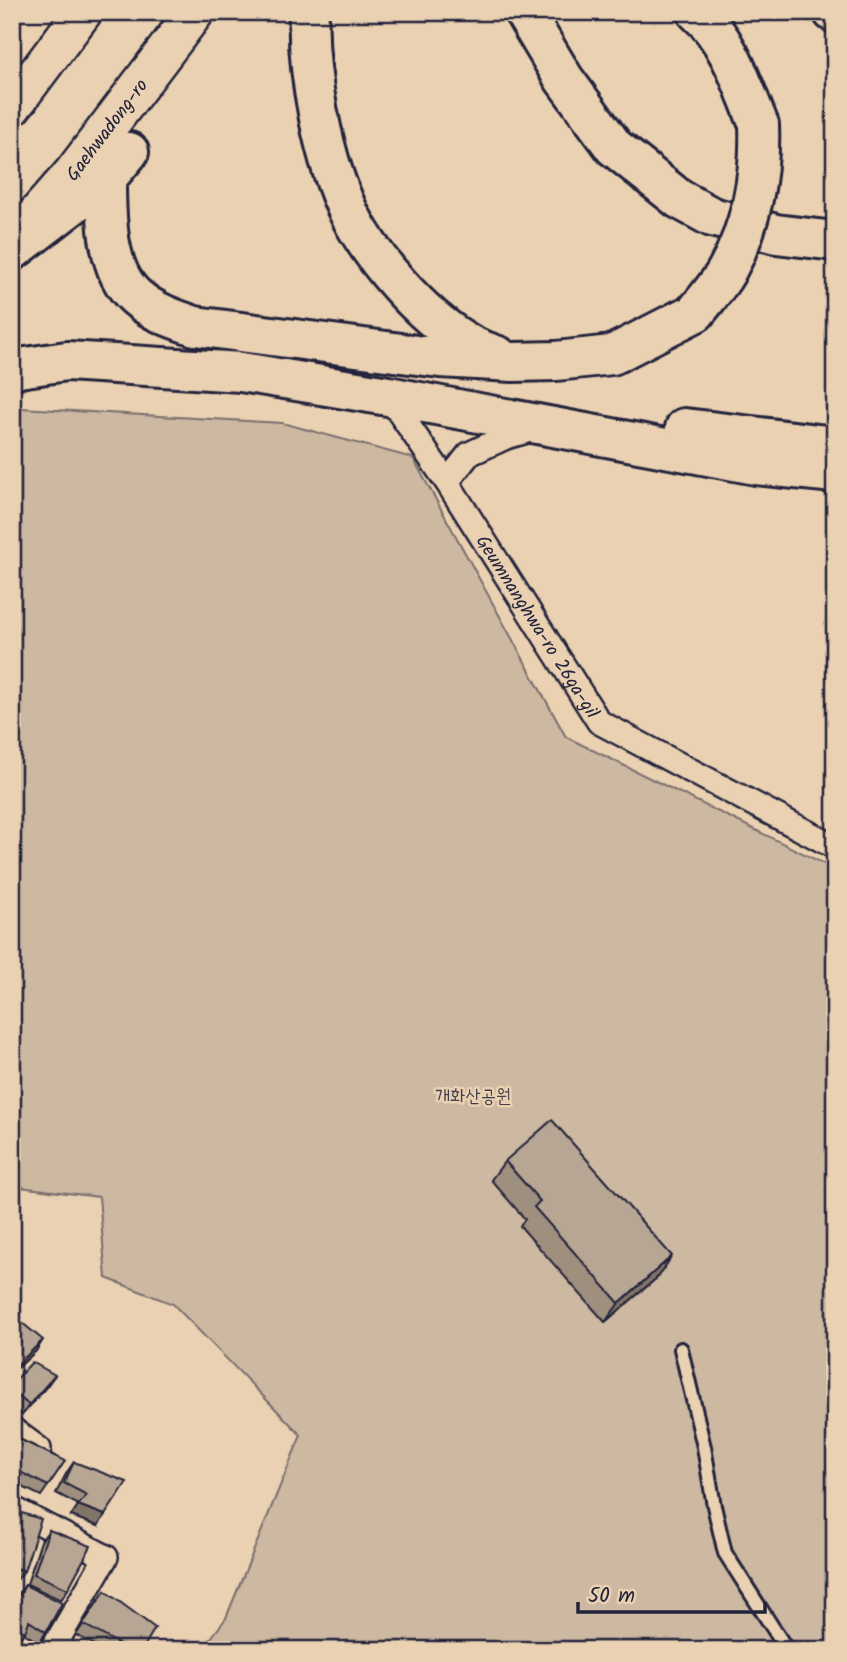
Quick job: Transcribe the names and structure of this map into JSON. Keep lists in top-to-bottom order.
{
  "streets": {
    "main road": ["Gaehwadong-ro"],
    "street": ["Geumnanghwa-ro 26ga-gil"]
  },
  "parks": ["개화산공원"],
  "scale_bar": "50 m"
}
